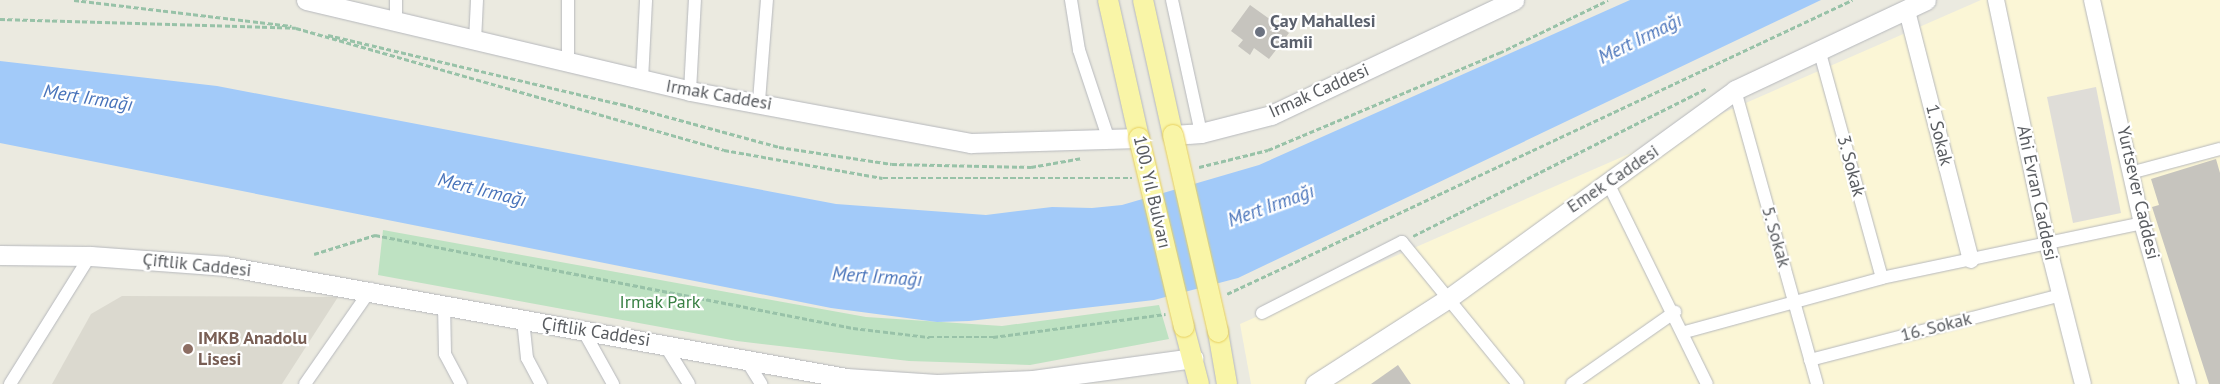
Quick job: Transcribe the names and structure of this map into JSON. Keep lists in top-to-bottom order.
{
  "streets": {
    "main road": [
      "Irmak Caddesi",
      "Emek Caddesi",
      "100. Yıl Bulvarı",
      "Çiftlik Caddesi"
    ],
    "street": [
      "1. Sokak",
      "3. Sokak",
      "Ahi Evran Caddesi",
      "Yurtsever Caddesi",
      "5. Sokak",
      "16. Sokak"
    ]
  },
  "crossings": [
    ["Irmak Caddesi", "100. Yıl Bulvarı"],
    ["1. Sokak", "Emek Caddesi"],
    ["3. Sokak", "Emek Caddesi"],
    ["Emek Caddesi", "5. Sokak"],
    ["100. Yıl Bulvarı", "Çiftlik Caddesi"],
    ["Ahi Evran Caddesi", "16. Sokak"],
    ["5. Sokak", "16. Sokak"]
  ],
  "water": ["Mert Irmağı"],
  "parks": ["Irmak Park"],
  "places": ["Çay Mahallesi Camii", "IMKB Anadolu Lisesi"]
}
